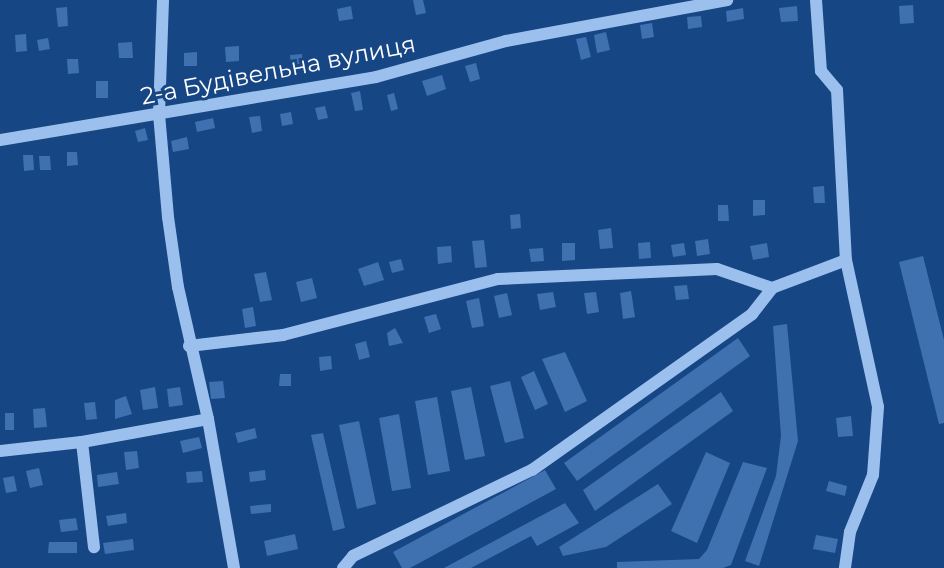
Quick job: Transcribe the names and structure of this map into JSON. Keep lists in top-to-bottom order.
{
  "streets": {
    "street": ["2-а Будівельна вулиця"]
  }
}
